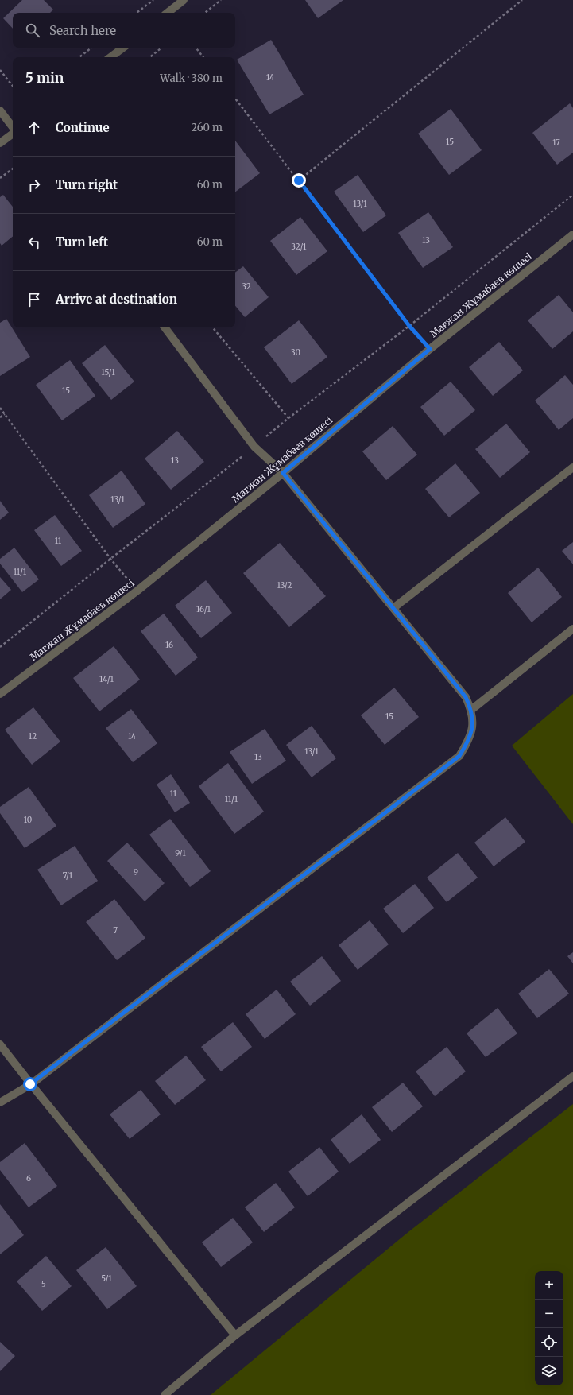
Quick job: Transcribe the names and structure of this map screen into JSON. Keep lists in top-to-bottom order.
{
  "streets": {
    "street": ["Мағжан Жұмабаев көшесі"]
  },
  "house_numbers": [
    "14",
    "15",
    "17",
    "13/1",
    "13",
    "32/1",
    "32",
    "30",
    "15/1",
    "15",
    "13",
    "13/1",
    "11",
    "11/1",
    "13/2",
    "16/1",
    "16",
    "14/1",
    "15",
    "12",
    "14",
    "13/1",
    "13",
    "11",
    "11/1",
    "10",
    "9/1",
    "9",
    "7/1",
    "7",
    "6",
    "5/1",
    "5"
  ],
  "page": {
    "search": "Search here",
    "heading": ["5 min", "Walk · 380 m"],
    "list": [
      ["Continue", "260 m"],
      ["Turn right", "60 m"],
      ["Turn left", "60 m"],
      "Arrive at destination"
    ],
    "map_buttons": ["+", "−"]
  }
}
